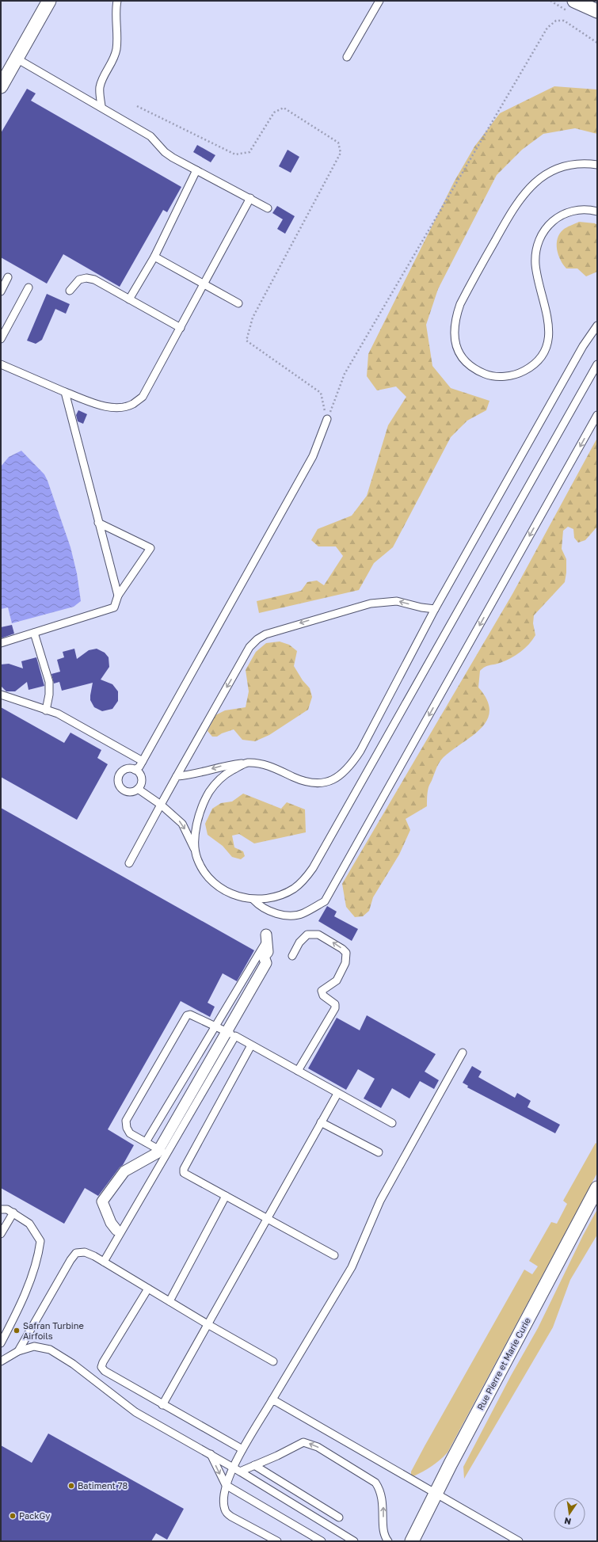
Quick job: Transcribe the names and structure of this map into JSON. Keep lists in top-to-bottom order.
{
  "streets": {
    "street": ["Rue Pierre et Marie Curie"]
  },
  "places": ["Safran Turbine Airfoils", "Batiment 78", "PackGy"],
  "north": "bottom"
}
